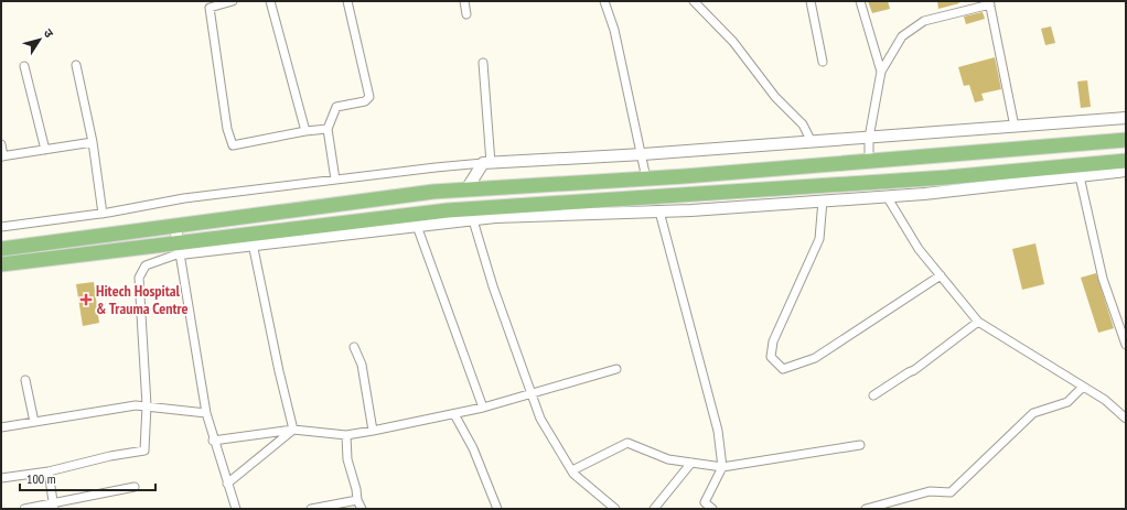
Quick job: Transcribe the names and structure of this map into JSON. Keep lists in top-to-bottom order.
{
  "places": {
    "health": ["Hitech Hospital & Trauma Centre"]
  },
  "scale_bar": "100 m",
  "north": "top right"
}
